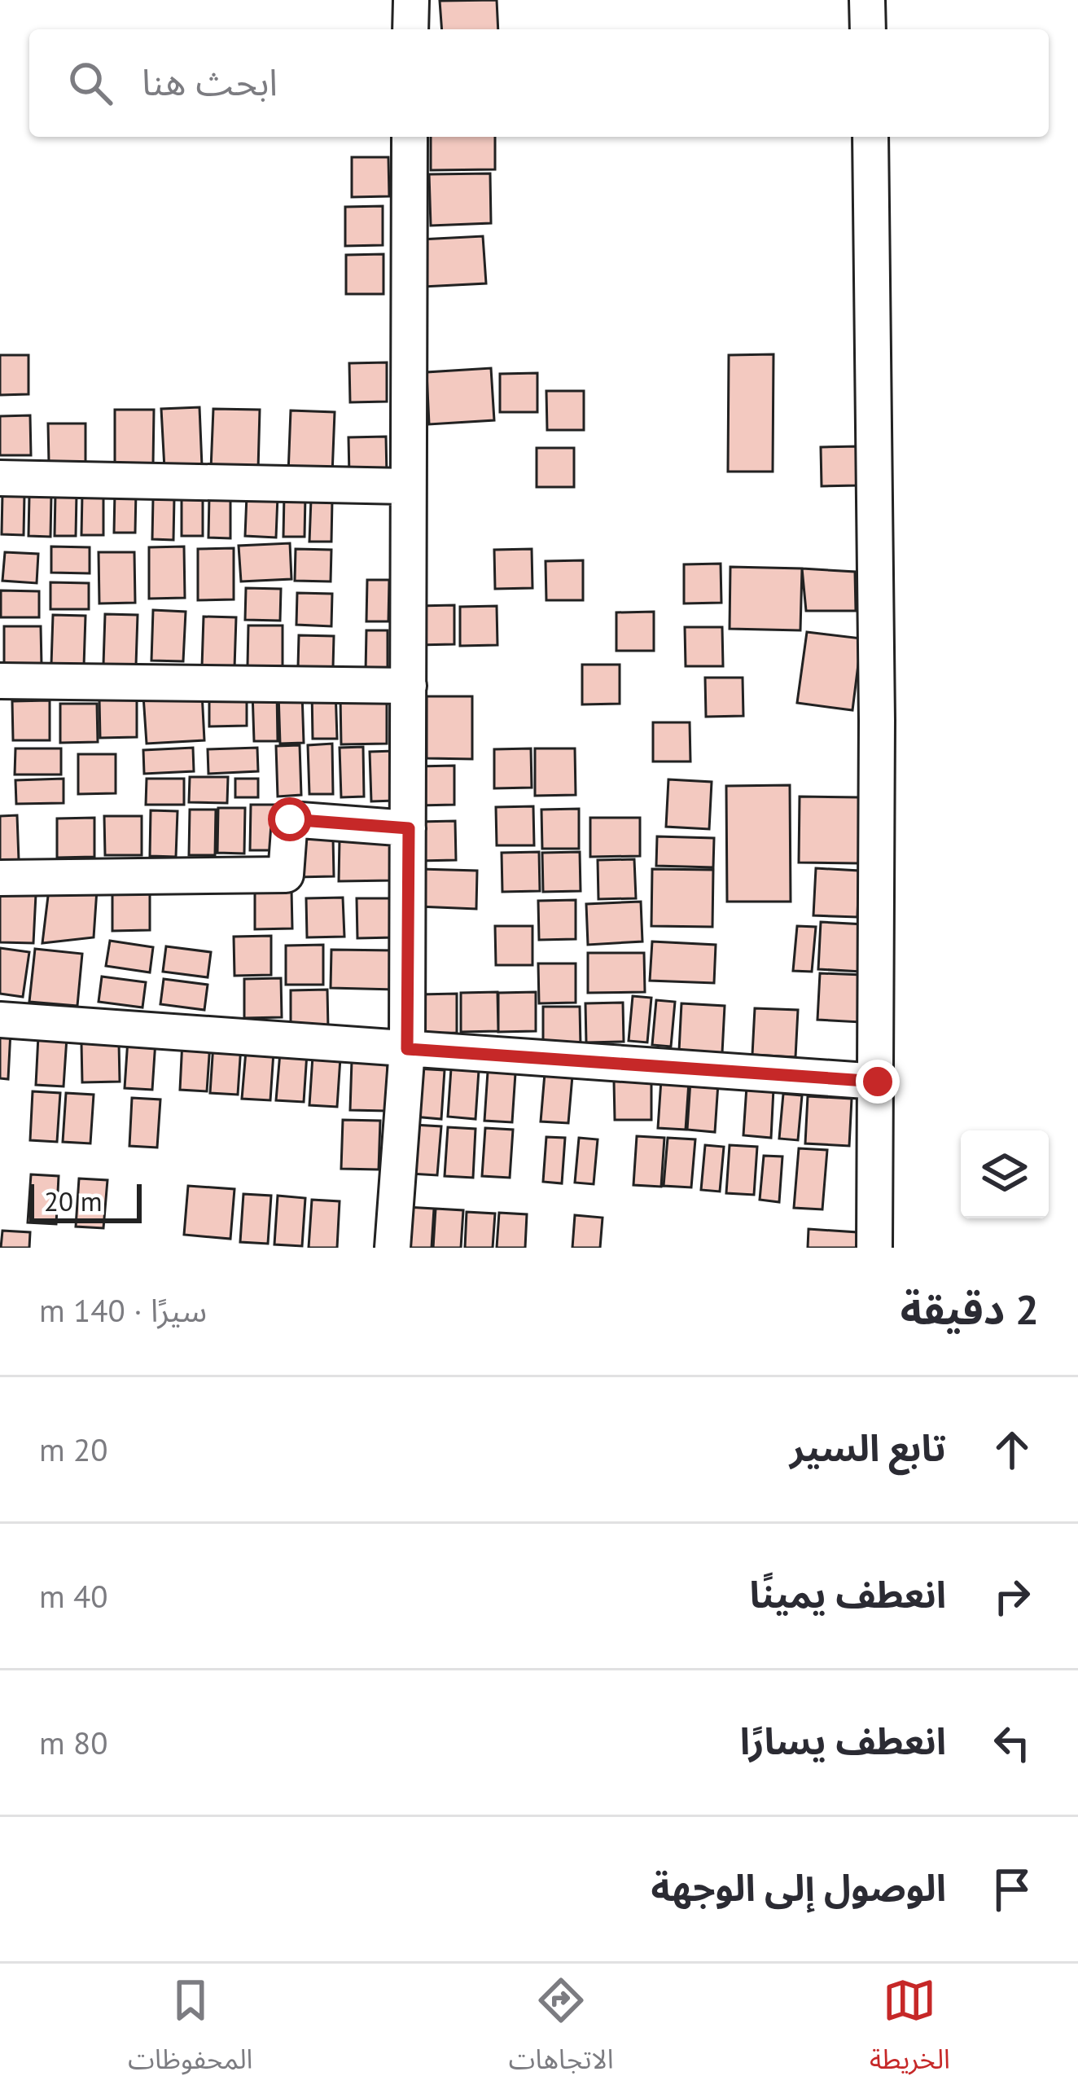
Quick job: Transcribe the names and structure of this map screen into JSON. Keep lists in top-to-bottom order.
{
  "scale_bar": "20 m",
  "page": {
    "search": "ابحث هنا",
    "scale": "20 m",
    "heading": ["2 دقيقة", "سيرًا · 140 m"],
    "list": [
      ["تابع السير", "20 m"],
      ["انعطف يمينًا", "40 m"],
      ["انعطف يسارًا", "80 m"],
      "الوصول إلى الوجهة"
    ],
    "nav": ["الخريطة", "الاتجاهات", "المحفوظات"]
  }
}
